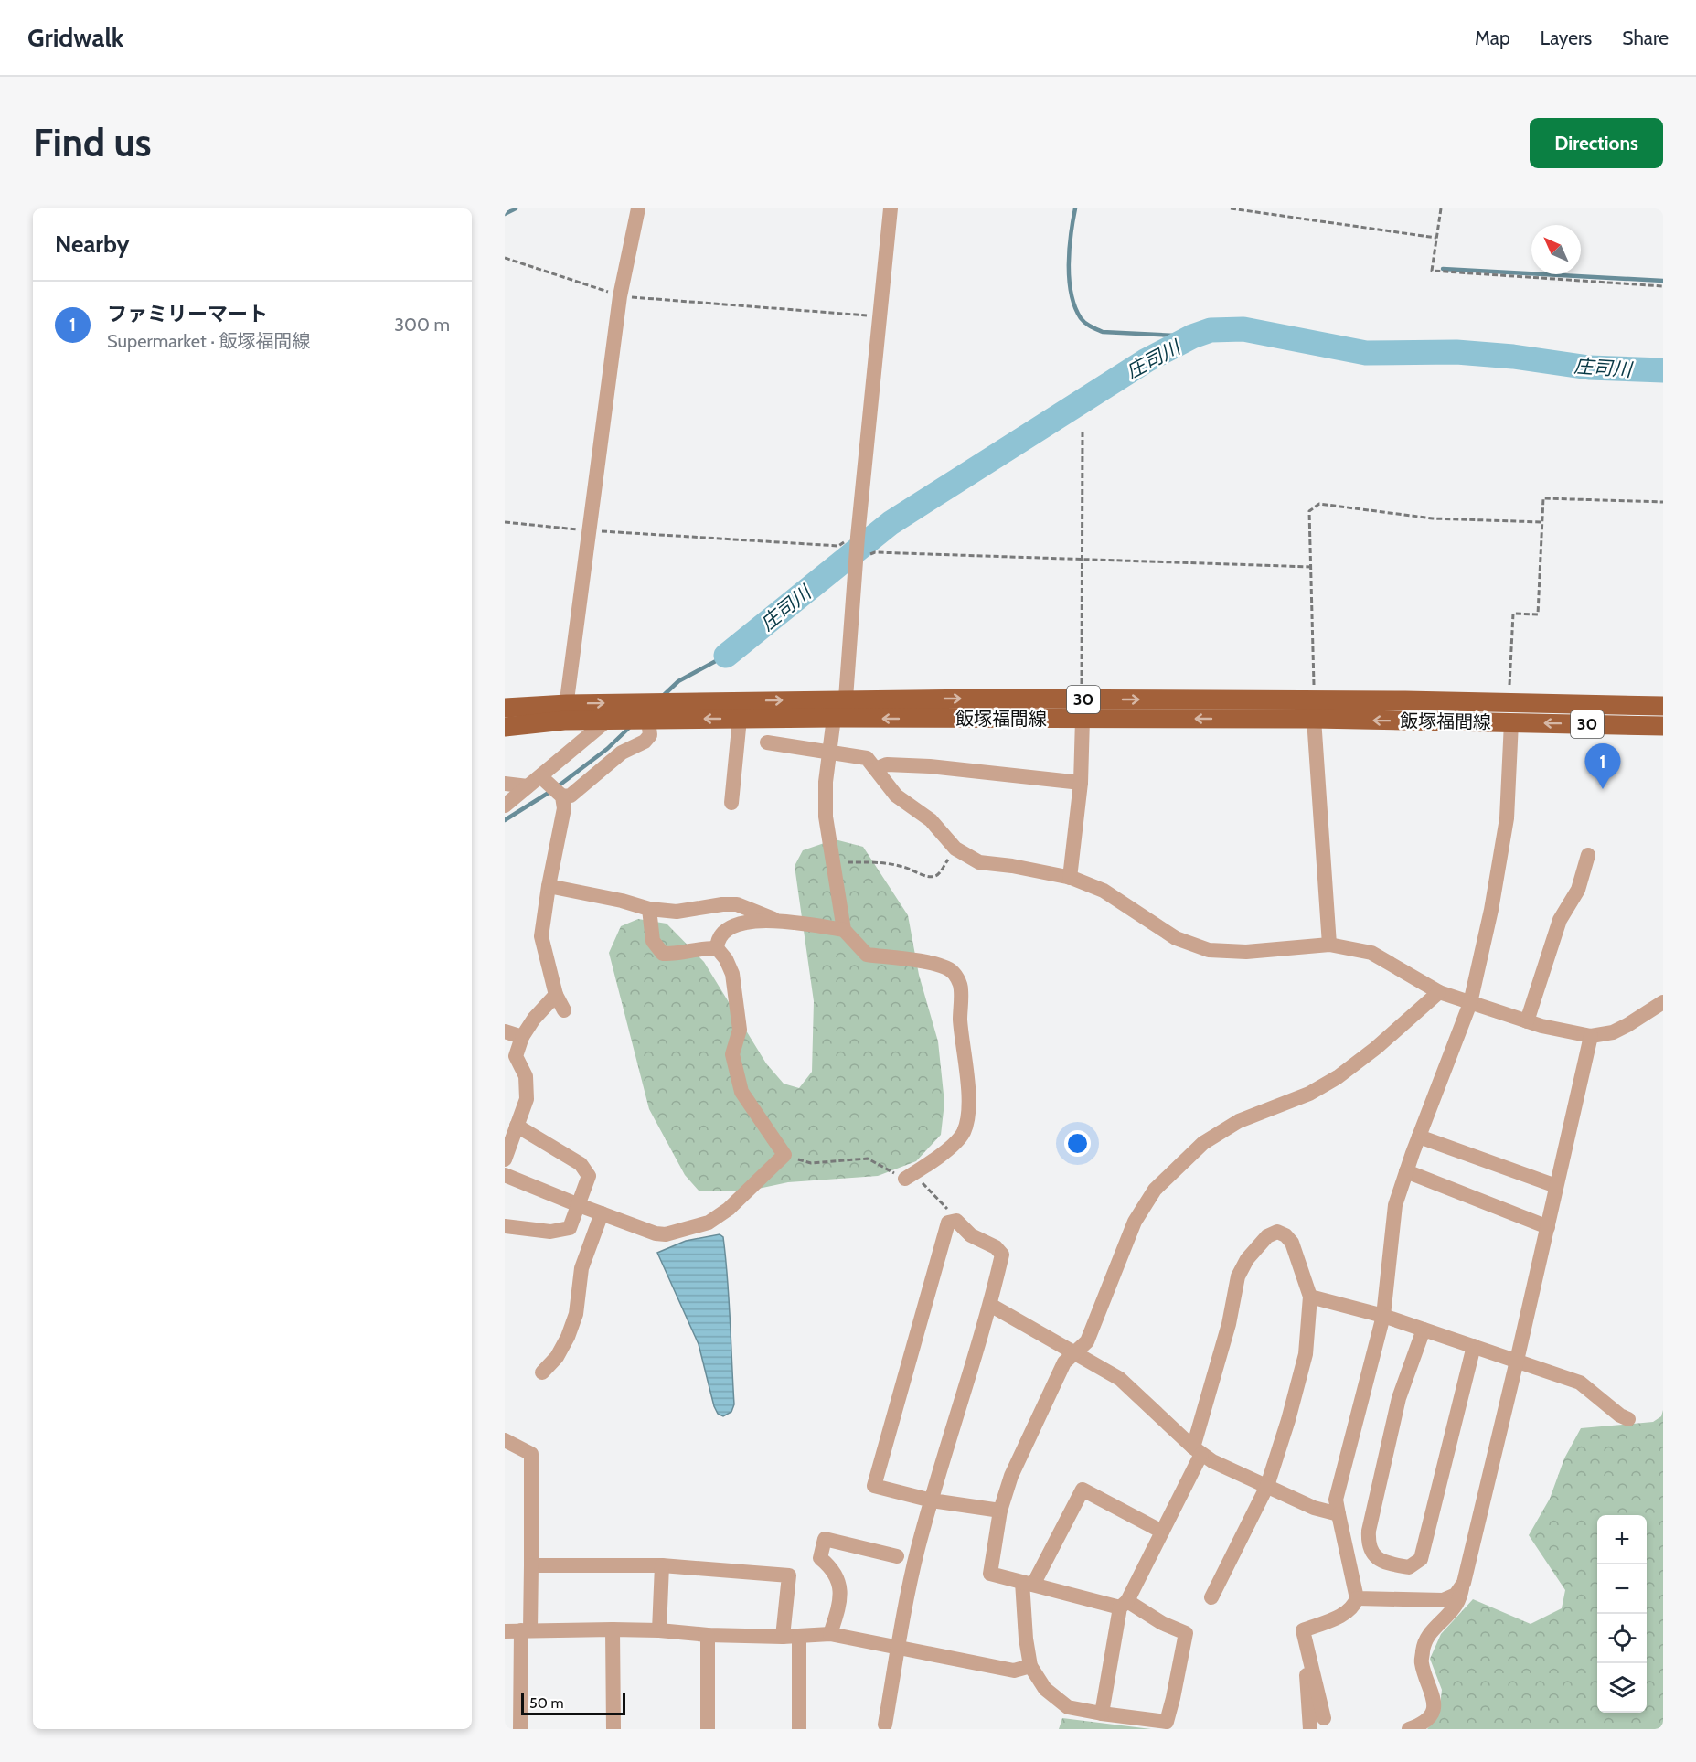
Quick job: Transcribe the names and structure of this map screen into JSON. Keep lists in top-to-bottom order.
{
  "streets": {
    "main road": ["30", "飯塚福間線"]
  },
  "water": ["庄司川"],
  "scale_bar": "50 m",
  "north": "top left",
  "page": {
    "header": "Gridwalk",
    "nav": ["Map", "Layers", "Share"],
    "buttons": "Directions",
    "title": "Find us",
    "heading": "Nearby",
    "list": [
      {
        "mark": "1",
        "name": "ファミリーマート",
        "note": "Supermarket · 飯塚福間線",
        "value": "300 m"
      }
    ],
    "pins": "1",
    "map_buttons": ["+", "−"],
    "scale": "50 m"
  }
}
